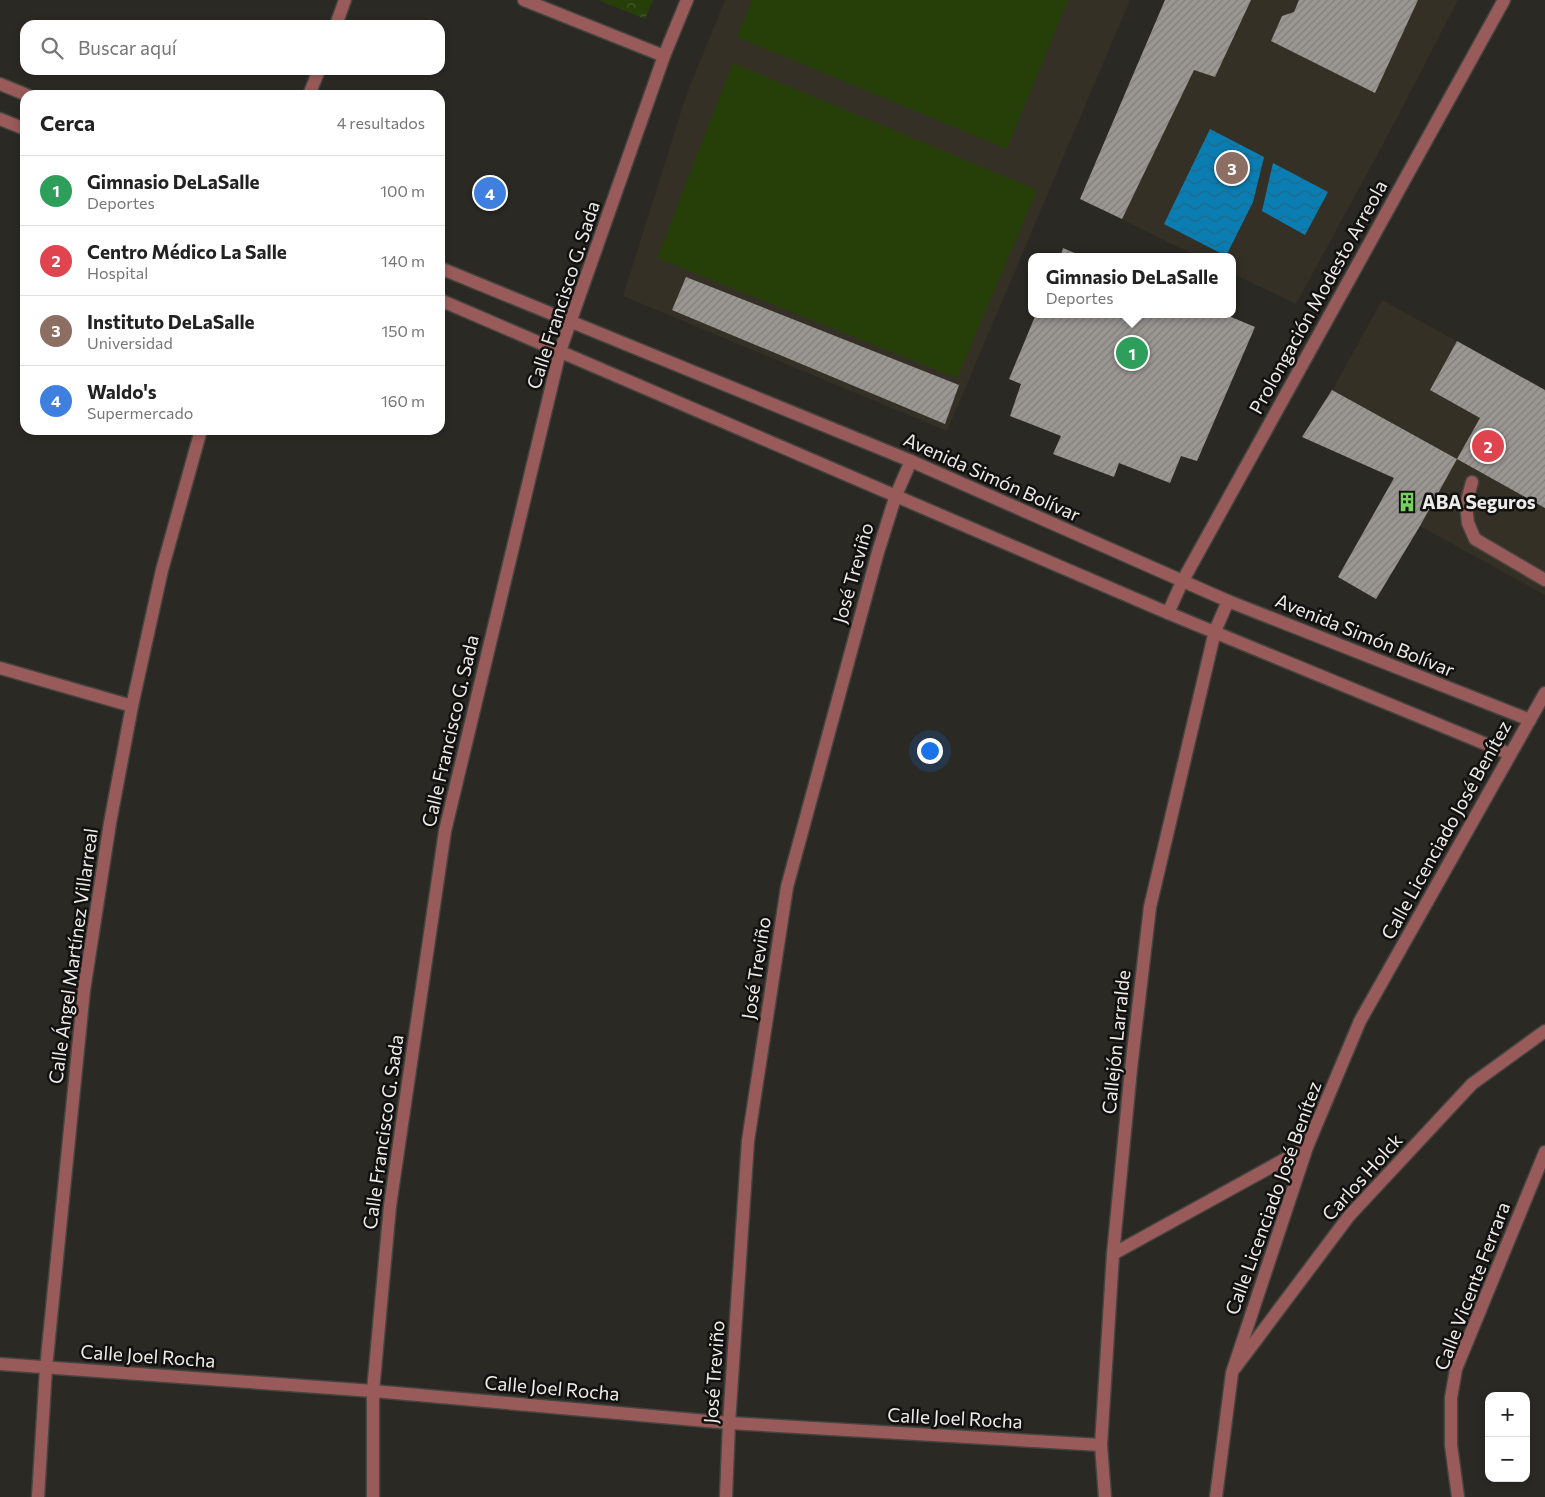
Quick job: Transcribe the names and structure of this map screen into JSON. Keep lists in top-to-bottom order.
{
  "streets": {
    "street": [
      "Calle Francisco G. Sada",
      "Prolongación Modesto Arreola",
      "Avenida Simón Bolívar",
      "José Treviño",
      "Calle Licenciado José Benítez",
      "Calle Ángel Martínez Villarreal",
      "Callejón Larralde",
      "Carlos Holck",
      "Calle Vicente Ferrara",
      "Calle Joel Rocha"
    ]
  },
  "crossings": [
    ["Calle Francisco G. Sada", "Avenida Simón Bolívar"],
    ["Calle Francisco G. Sada", "Calle Joel Rocha"],
    ["Prolongación Modesto Arreola", "Avenida Simón Bolívar"],
    ["Avenida Simón Bolívar", "José Treviño"],
    ["Avenida Simón Bolívar", "Calle Licenciado José Benítez"],
    ["Avenida Simón Bolívar", "Callejón Larralde"],
    ["José Treviño", "Calle Joel Rocha"],
    ["Calle Licenciado José Benítez", "Carlos Holck"],
    ["Calle Ángel Martínez Villarreal", "Calle Joel Rocha"],
    ["Callejón Larralde", "Calle Joel Rocha"]
  ],
  "places": {
    "building": ["ABA Seguros"]
  },
  "page": {
    "search": "Buscar aquí",
    "heading": ["Cerca", "4 resultados"],
    "pins": [
      "3",
      "4",
      "1",
      "2"
    ],
    "list": [
      {
        "mark": "1",
        "name": "Gimnasio DeLaSalle",
        "note": "Deportes",
        "value": "100 m"
      },
      {
        "mark": "2",
        "name": "Centro Médico La Salle",
        "note": "Hospital",
        "value": "140 m"
      },
      {
        "mark": "3",
        "name": "Instituto DeLaSalle",
        "note": "Universidad",
        "value": "150 m"
      },
      {
        "mark": "4",
        "name": "Waldo's",
        "note": "Supermercado",
        "value": "160 m"
      }
    ],
    "popup": ["Gimnasio DeLaSalle", "Deportes"],
    "map_buttons": ["+", "−"]
  }
}
